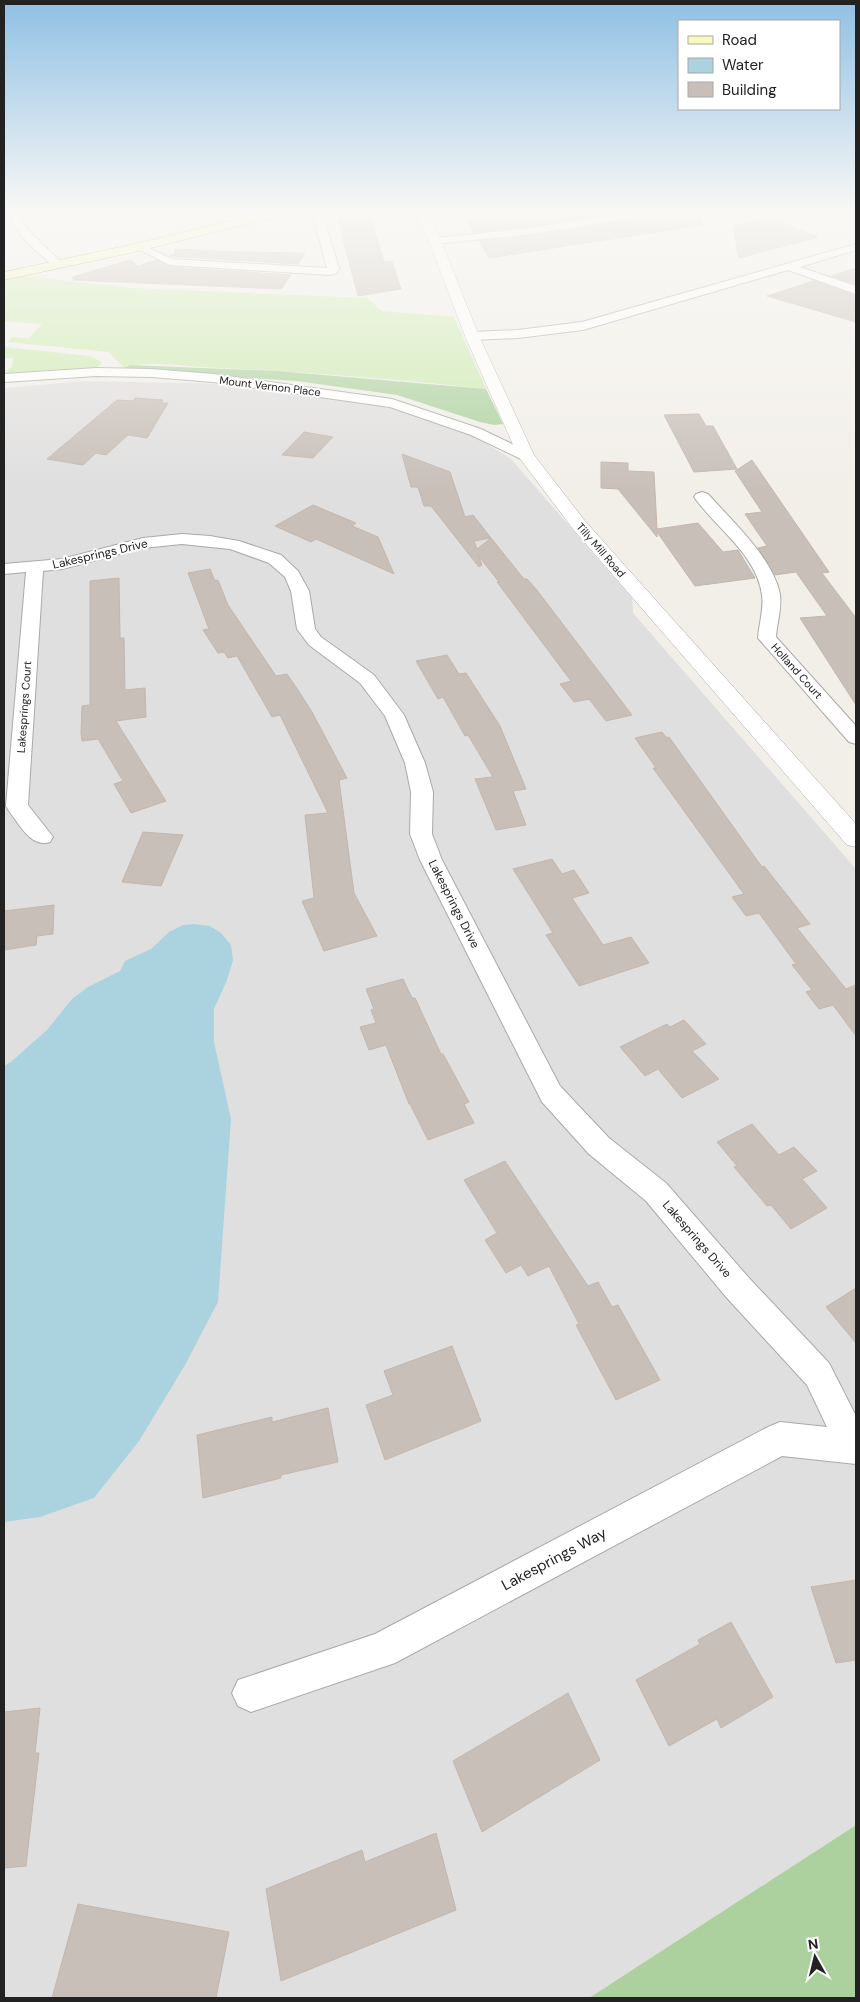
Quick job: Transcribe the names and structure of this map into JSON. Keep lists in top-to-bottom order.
{
  "streets": {
    "street": [
      "Mount Vernon Place",
      "Tilly Mill Road",
      "Lakesprings Drive",
      "Holland Court",
      "Lakesprings Court",
      "Lakesprings Way"
    ]
  },
  "crossings": [
    ["Mount Vernon Place", "Tilly Mill Road"],
    ["Lakesprings Drive", "Lakesprings Court"],
    ["Lakesprings Drive", "Lakesprings Way"]
  ],
  "legend": ["Road", "Water", "Building"],
  "north": "top"
}
